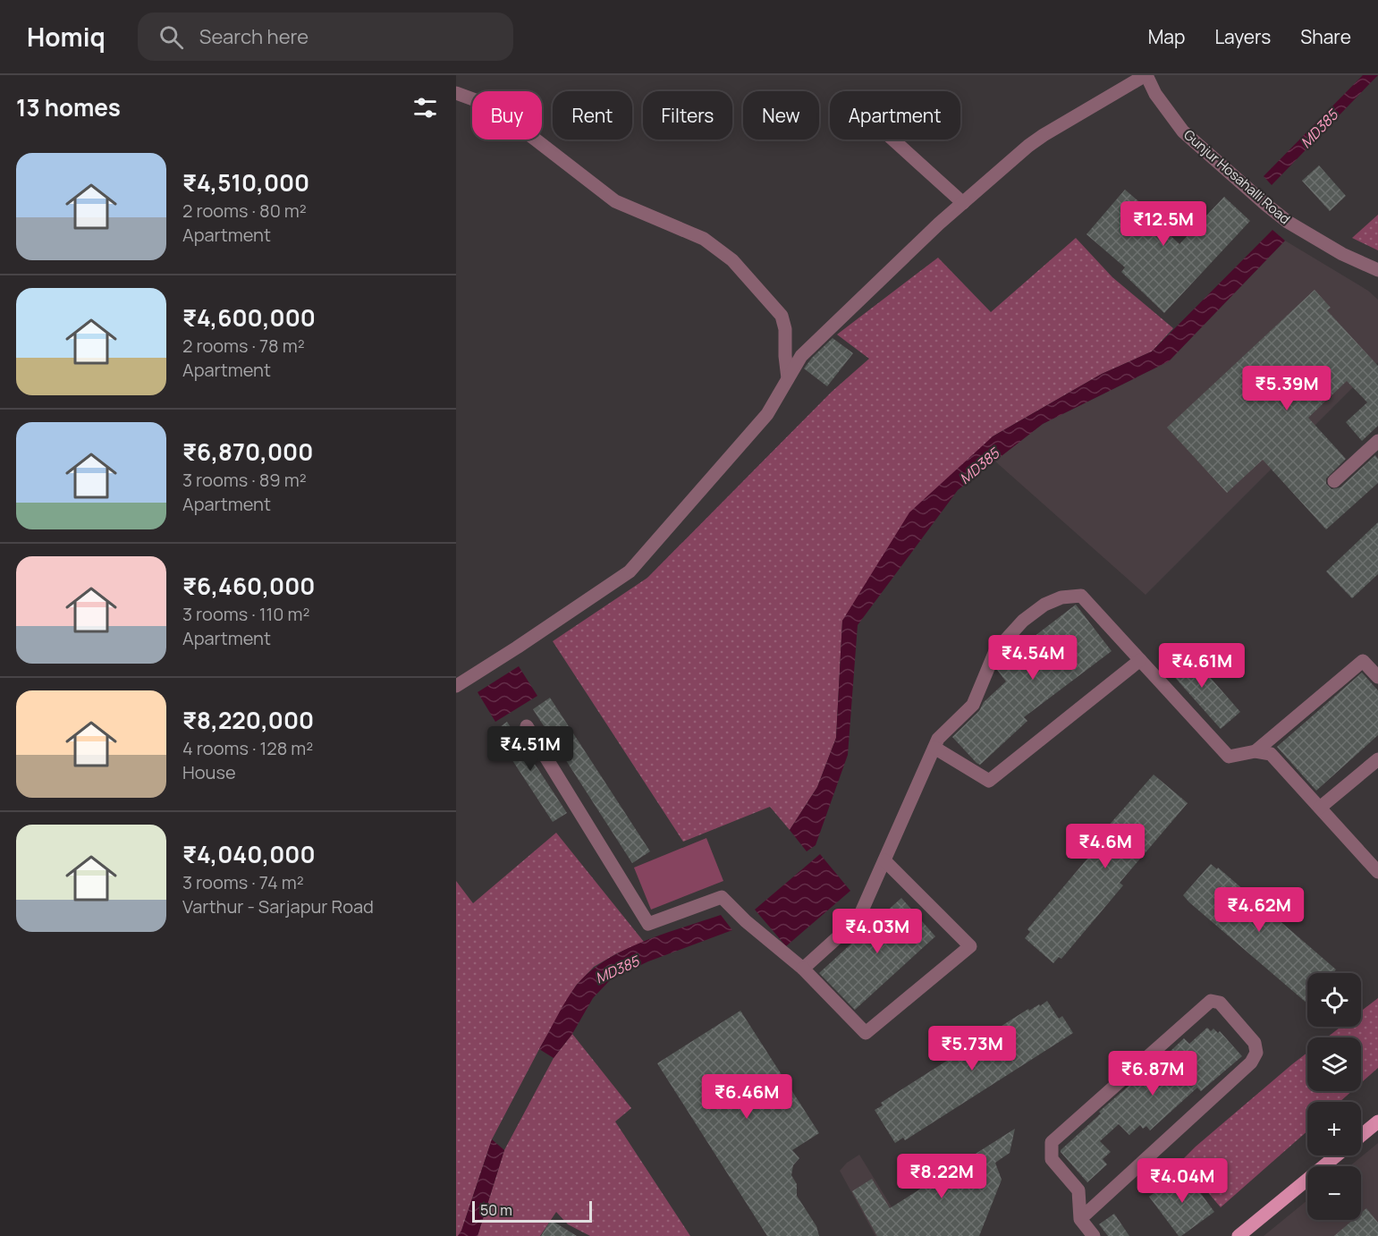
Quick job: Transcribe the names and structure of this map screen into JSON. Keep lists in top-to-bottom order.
{
  "streets": {
    "street": ["Gunjur Hosahalli Road"]
  },
  "water": ["MD385"],
  "scale_bar": "50 m",
  "page": {
    "header": "Homiq",
    "search": "Search here",
    "nav": ["Map", "Layers", "Share"],
    "heading": "13 homes",
    "chip": [
      "Buy",
      "Rent",
      "Filters",
      "New",
      "Apartment"
    ],
    "list": [
      {
        "name": "₹4,510,000",
        "note": "2 rooms · 80 m² · Apartment"
      },
      {
        "name": "₹4,600,000",
        "note": "2 rooms · 78 m² · Apartment"
      },
      {
        "name": "₹6,870,000",
        "note": "3 rooms · 89 m² · Apartment"
      },
      {
        "name": "₹6,460,000",
        "note": "3 rooms · 110 m² · Apartment"
      },
      {
        "name": "₹8,220,000",
        "note": "4 rooms · 128 m² · House"
      },
      {
        "name": "₹4,040,000",
        "note": "3 rooms · 74 m² · Varthur - Sarjapur Road"
      }
    ],
    "price": [
      "₹12.5M",
      "₹5.39M",
      "₹4.54M",
      "₹4.61M",
      "₹4.51M",
      "₹4.6M",
      "₹4.62M",
      "₹4.03M",
      "₹5.73M",
      "₹6.87M",
      "₹6.46M",
      "₹8.22M",
      "₹4.04M"
    ],
    "map_buttons": ["+", "−"],
    "scale": "50 m"
  }
}
